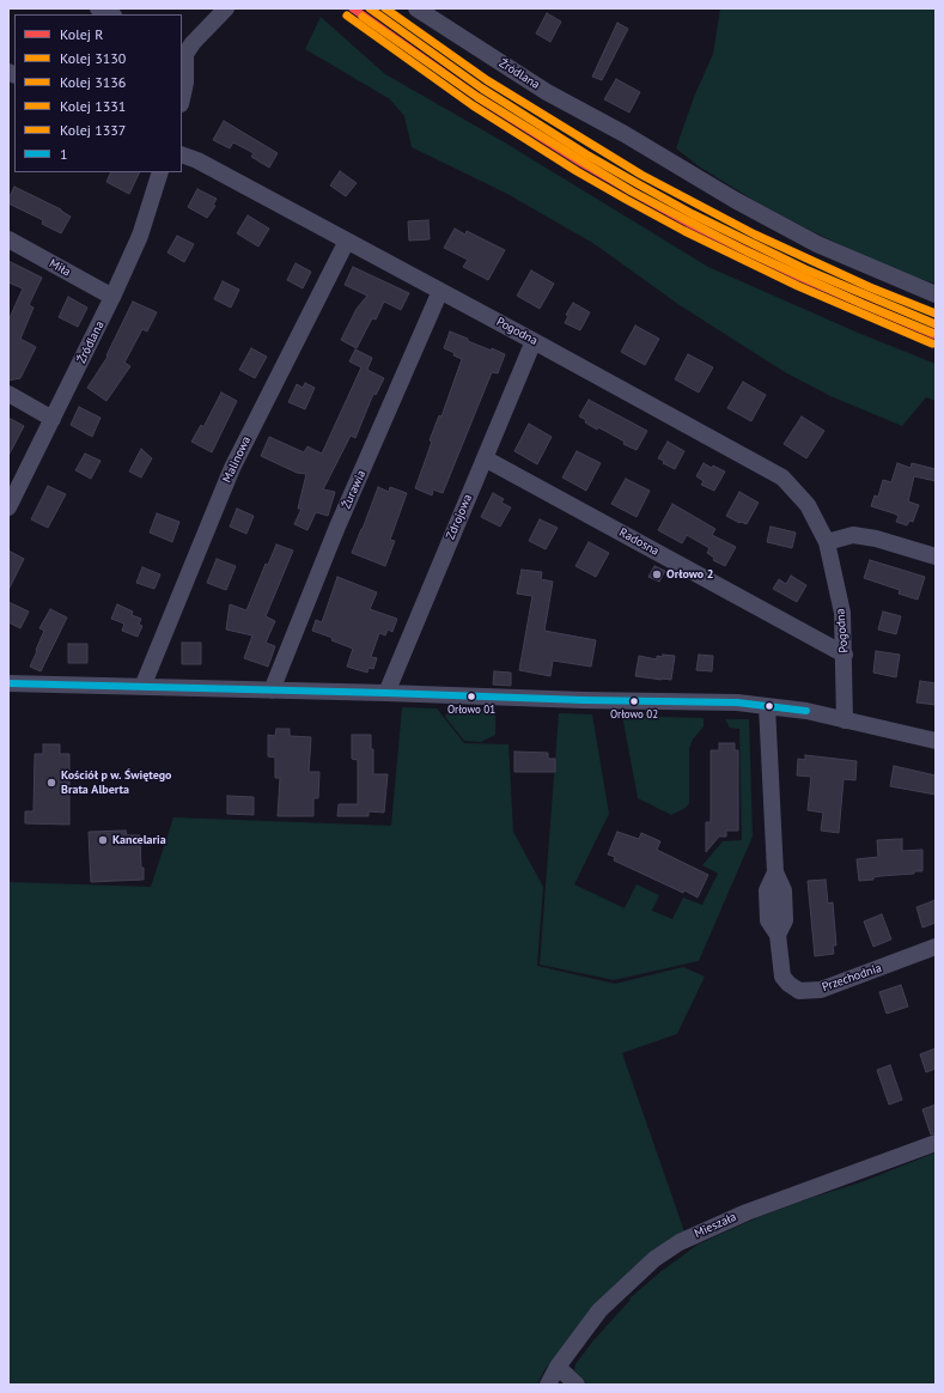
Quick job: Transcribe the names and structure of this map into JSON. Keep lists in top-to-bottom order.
{
  "streets": {
    "street": [
      "Źródlana",
      "Miła",
      "Pogodna",
      "Malinowa",
      "Żurawia",
      "Zdrojowa",
      "Radosna",
      "Przechodnia",
      "Mieszała"
    ]
  },
  "crossings": [
    ["Źródlana", "Miła"],
    ["Pogodna", "Malinowa"],
    ["Pogodna", "Żurawia"],
    ["Pogodna", "Zdrojowa"],
    ["Pogodna", "Radosna"],
    ["Zdrojowa", "Radosna"]
  ],
  "places": [
    "Orłowo 2",
    "Orłowo 01",
    "Orłowo 02",
    "Kościół p w. Świętego Brata Alberta",
    "Kancelaria"
  ],
  "lines": [
    "rail line R",
    "rail line 3136",
    "rail line 1337",
    "rail line 3130",
    "rail line 1331",
    "transit line 1"
  ],
  "legend": [
    "Kolej R",
    "Kolej 3130",
    "Kolej 3136",
    "Kolej 1331",
    "Kolej 1337",
    "1"
  ]
}
